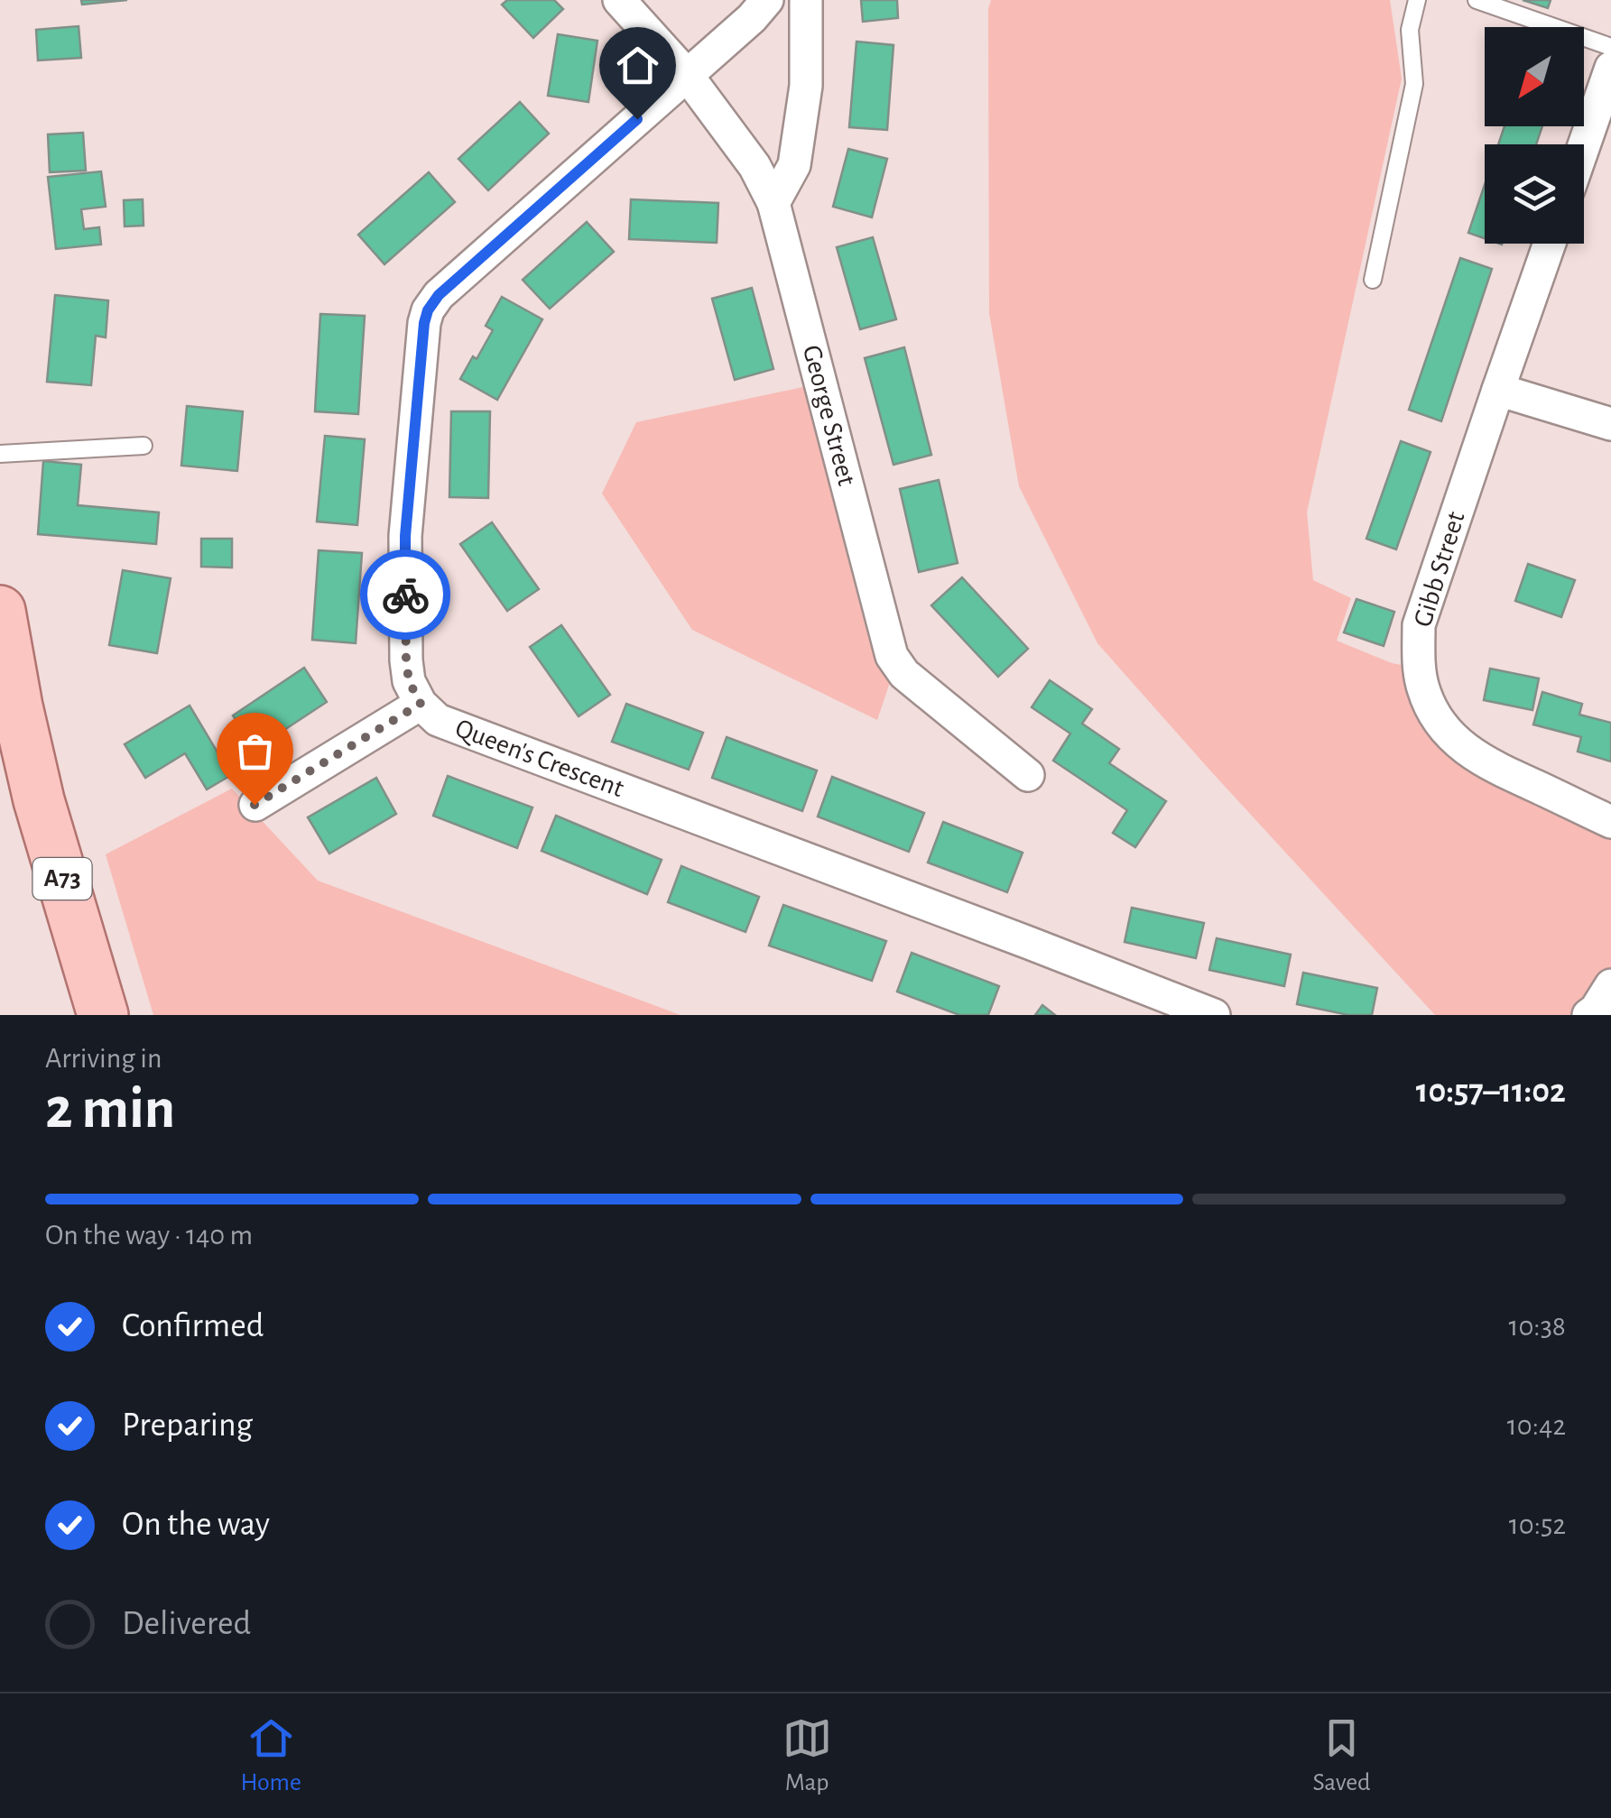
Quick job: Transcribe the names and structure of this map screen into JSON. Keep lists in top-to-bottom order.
{
  "streets": {
    "main road": ["A73"],
    "street": ["George Street", "Gibb Street", "Queen's Crescent"]
  },
  "north": "bottom left",
  "page": {
    "heading": ["2 min", "Arriving in", "10:57–11:02"],
    "bar": "On the way · 140 m",
    "list": [
      ["Confirmed", "10:38"],
      ["Preparing", "10:42"],
      ["On the way", "10:52"],
      "Delivered"
    ],
    "tabs": ["Home", "Map", "Saved"]
  }
}
